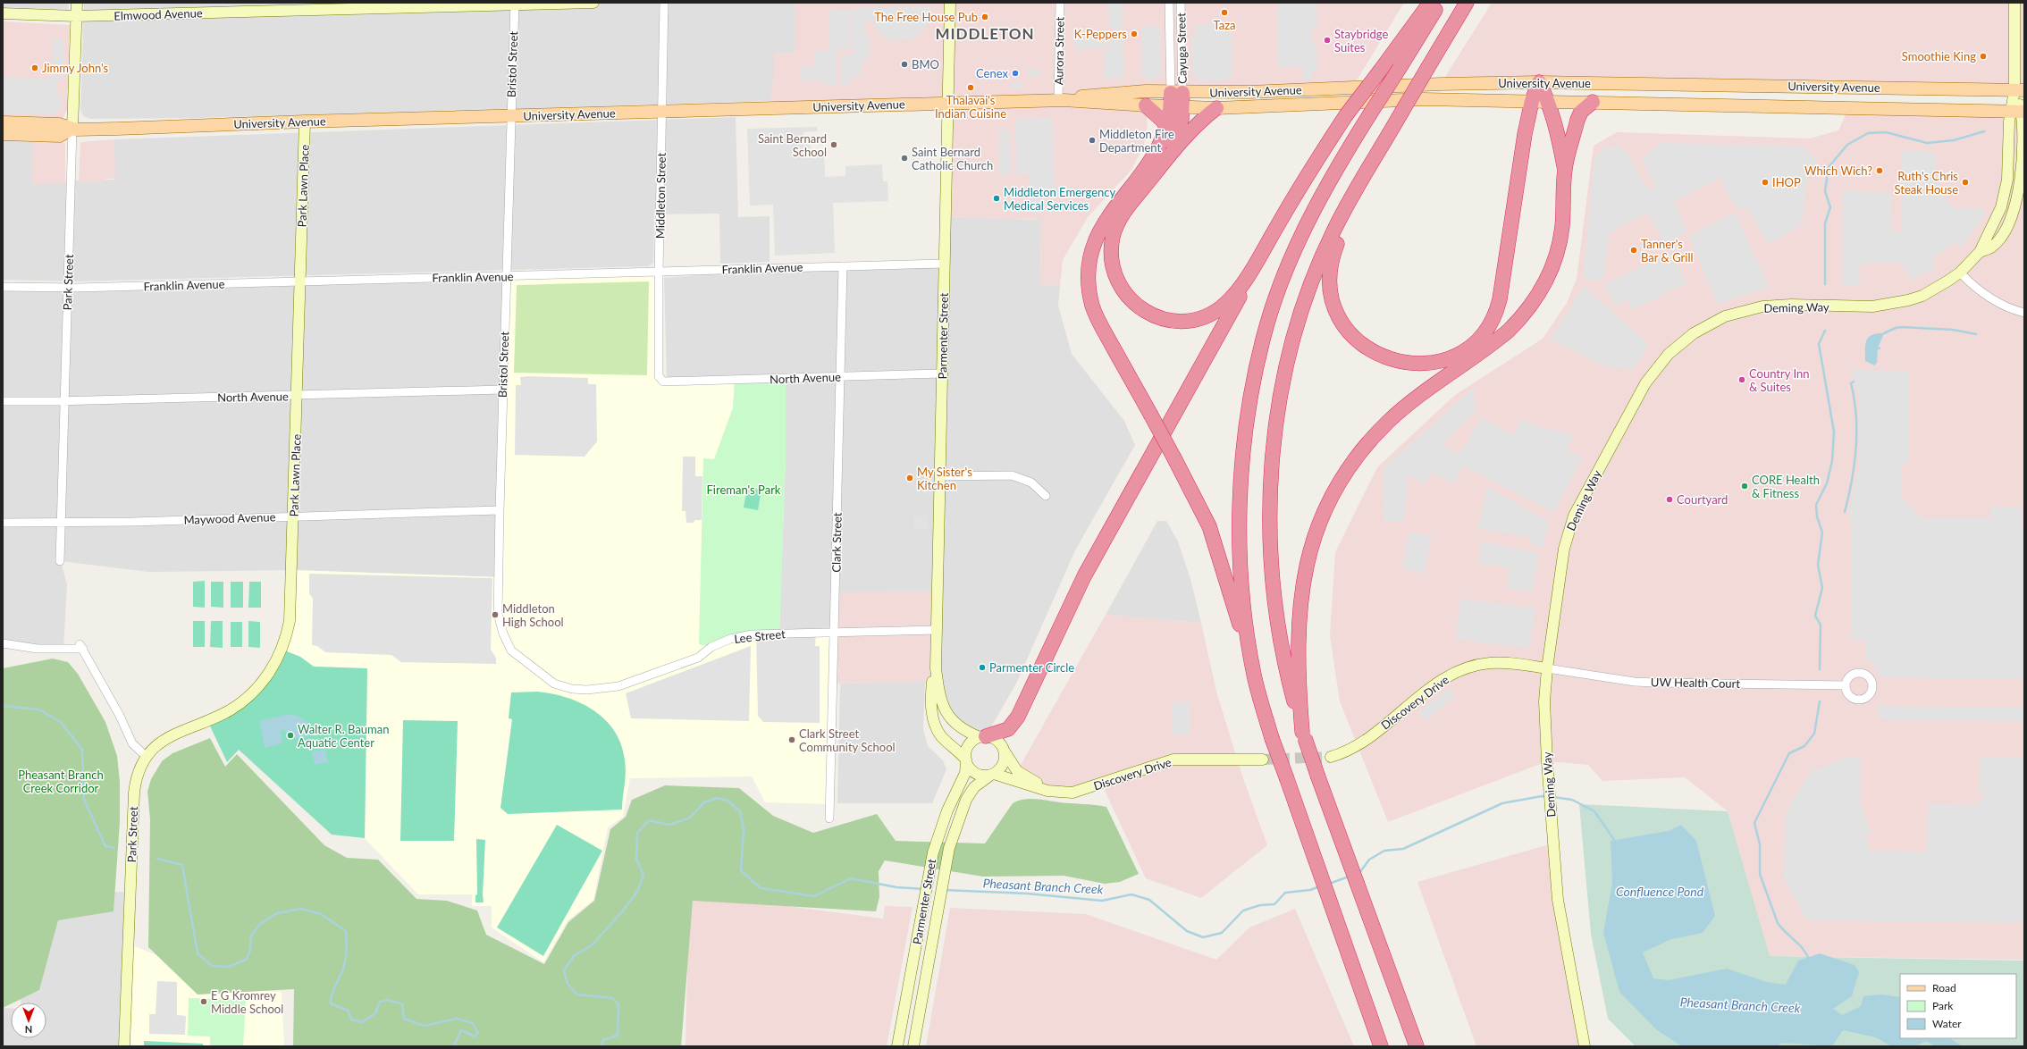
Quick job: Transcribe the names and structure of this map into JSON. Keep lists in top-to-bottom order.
{
  "streets": {
    "main road": ["University Avenue"],
    "street": [
      "Elmwood Avenue",
      "Cayuga Street",
      "Aurora Street",
      "Bristol Street",
      "Park Lawn Place",
      "Middleton Street",
      "Franklin Avenue",
      "Park Street",
      "Deming Way",
      "Parmenter Street",
      "North Avenue",
      "Maywood Avenue",
      "Clark Street",
      "Lee Street",
      "UW Health Court",
      "Discovery Drive"
    ]
  },
  "crossings": [
    ["Elmwood Avenue", "Bristol Street"],
    ["Elmwood Avenue", "Park Street"],
    ["Cayuga Street", "University Avenue"],
    ["Aurora Street", "University Avenue"],
    ["Bristol Street", "University Avenue"],
    ["Bristol Street", "Franklin Avenue"],
    ["Bristol Street", "North Avenue"],
    ["Bristol Street", "Maywood Avenue"],
    ["Bristol Street", "Lee Street"],
    ["University Avenue", "Park Lawn Place"],
    ["University Avenue", "Middleton Street"],
    ["University Avenue", "Park Street"],
    ["University Avenue", "Deming Way"],
    ["University Avenue", "Parmenter Street"],
    ["Park Lawn Place", "Franklin Avenue"],
    ["Park Lawn Place", "Park Street"],
    ["Park Lawn Place", "North Avenue"],
    ["Park Lawn Place", "Maywood Avenue"],
    ["Middleton Street", "Franklin Avenue"],
    ["Middleton Street", "North Avenue"],
    ["Franklin Avenue", "Park Street"],
    ["Franklin Avenue", "Parmenter Street"],
    ["Franklin Avenue", "Clark Street"],
    ["Park Street", "North Avenue"],
    ["Park Street", "Maywood Avenue"],
    ["Deming Way", "UW Health Court"],
    ["Deming Way", "Discovery Drive"],
    ["Parmenter Street", "North Avenue"],
    ["Parmenter Street", "Lee Street"],
    ["Parmenter Street", "Discovery Drive"],
    ["North Avenue", "Clark Street"],
    ["Clark Street", "Lee Street"],
    ["UW Health Court", "Discovery Drive"]
  ],
  "districts": ["MIDDLETON"],
  "water": ["Pheasant Branch Creek", "Confluence Pond"],
  "parks": ["Fireman's Park", "Pheasant Branch Creek Corridor"],
  "places": [
    "Taza",
    "The Free House Pub",
    "K-Peppers",
    "Staybridge Suites",
    "Smoothie King",
    "BMO",
    "Jimmy John's",
    "Cenex",
    "Thalavai's Indian Cuisine",
    "Middleton Fire Department",
    "Saint Bernard School",
    "Saint Bernard Catholic Church",
    "Which Wich?",
    "IHOP",
    "Ruth's Chris Steak House",
    "Middleton Emergency Medical Services",
    "Tanner's Bar & Grill",
    "Country Inn & Suites",
    "My Sister's Kitchen",
    "CORE Health & Fitness",
    "Courtyard",
    "Middleton High School",
    "Parmenter Circle",
    "Walter R. Bauman Aquatic Center",
    "Clark Street Community School",
    "E G Kromrey Middle School"
  ],
  "legend": ["Road", "Park", "Water"],
  "north": "bottom"
}
